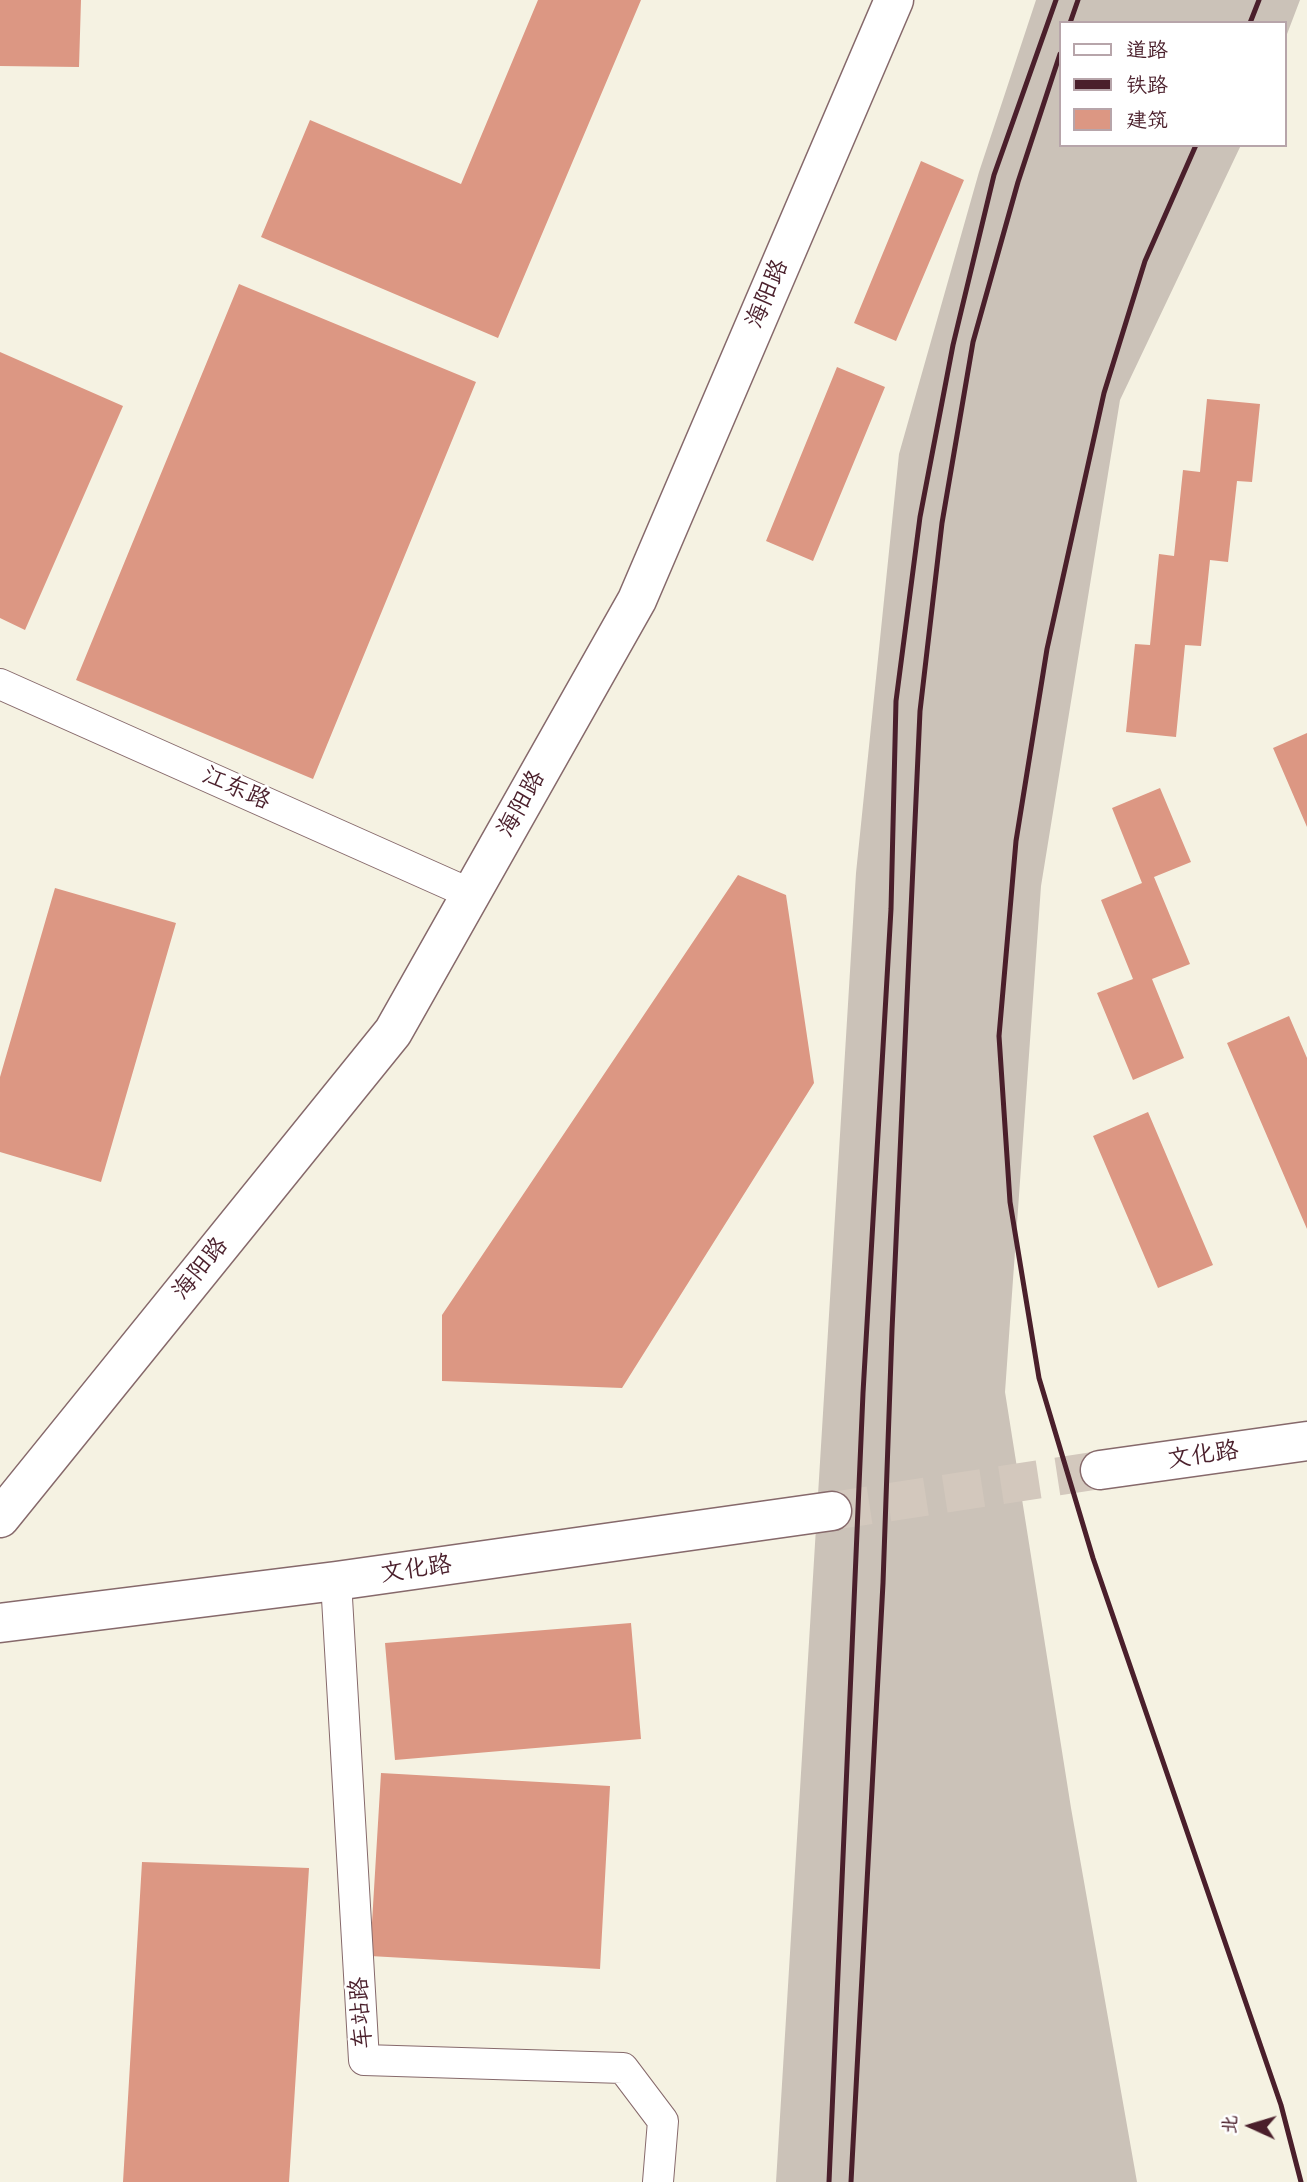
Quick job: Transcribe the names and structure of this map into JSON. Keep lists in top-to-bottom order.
{
  "streets": {
    "main road": ["海阳路", "文化路"],
    "street": ["江东路", "车站路"]
  },
  "crossings": [
    ["海阳路", "江东路"],
    ["文化路", "车站路"]
  ],
  "legend": ["道路", "铁路", "建筑"],
  "north": "left"
}
